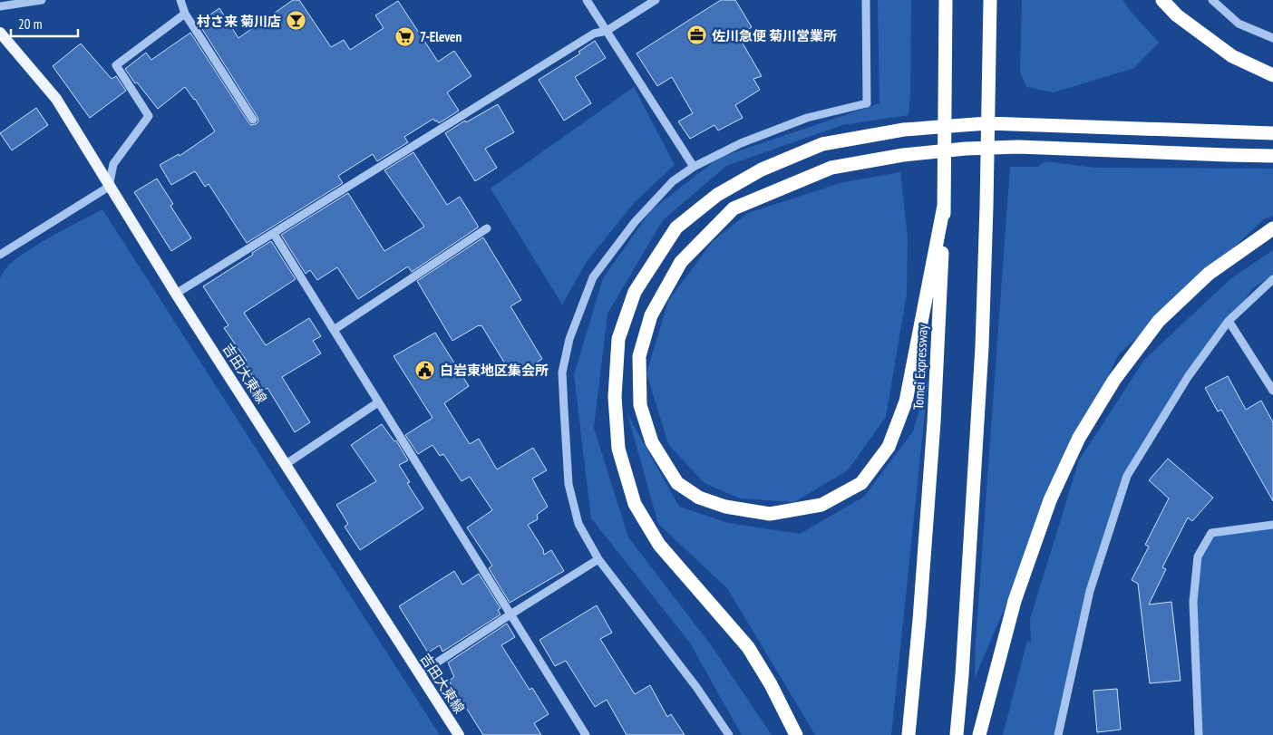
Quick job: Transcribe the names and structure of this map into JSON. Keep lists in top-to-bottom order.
{
  "streets": {
    "highway": ["Tomei Expressway"],
    "main road": ["吉田大東線"]
  },
  "places": {
    "bar": ["村さ来 菊川店"],
    "office": ["佐川急便 菊川営業所"],
    "supermarket": ["7-Eleven"],
    "public building": ["白岩東地区集会所"]
  },
  "scale_bar": "20 m"
}
